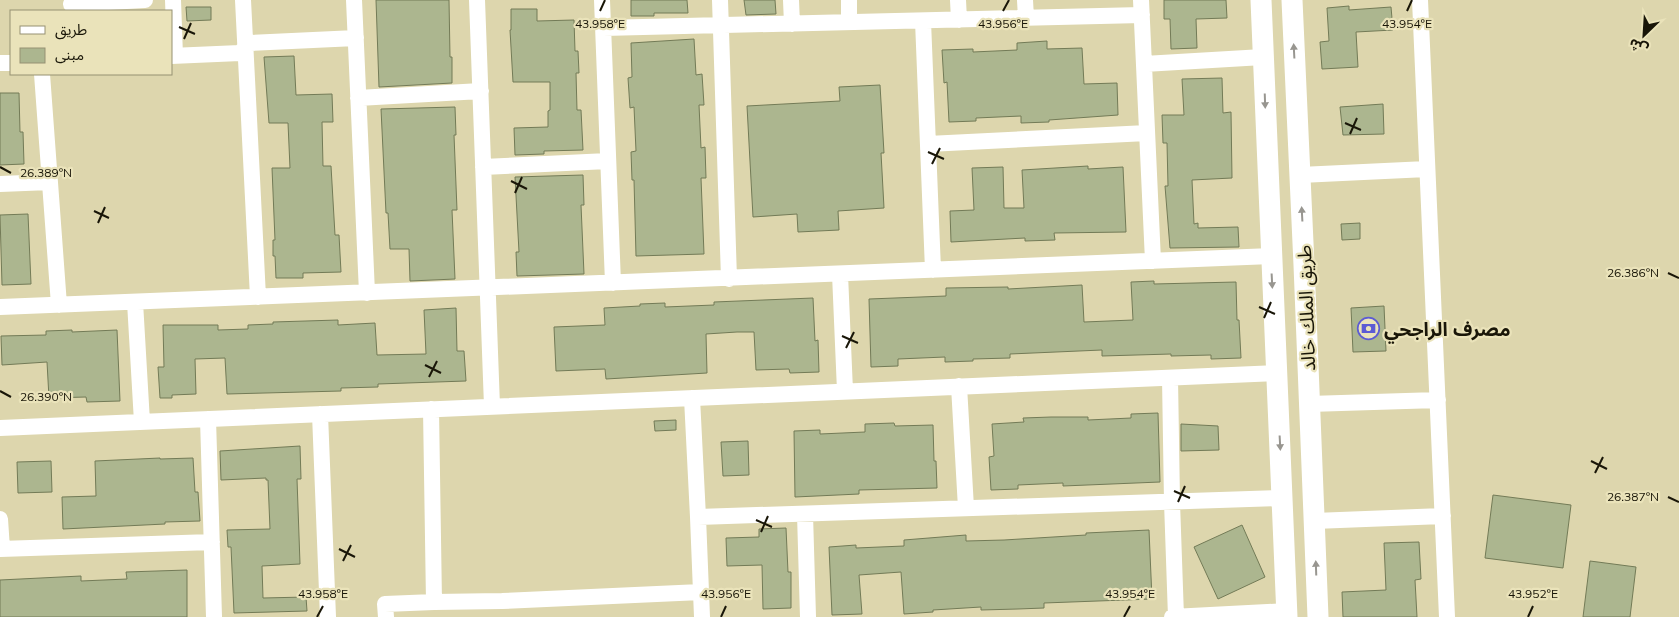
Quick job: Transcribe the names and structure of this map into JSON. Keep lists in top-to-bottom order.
{
  "streets": {
    "main road": ["طريق الملك خالد"]
  },
  "places": {
    "bank": ["مصرف الراجحي"]
  },
  "legend": ["طريق", "مبنى"],
  "north": "bottom left",
  "coordinates": [
    "43.958°E",
    "43.956°E",
    "43.954°E",
    "26.389°N",
    "26.386°N",
    "26.390°N",
    "26.387°N",
    "43.952°E"
  ]
}
